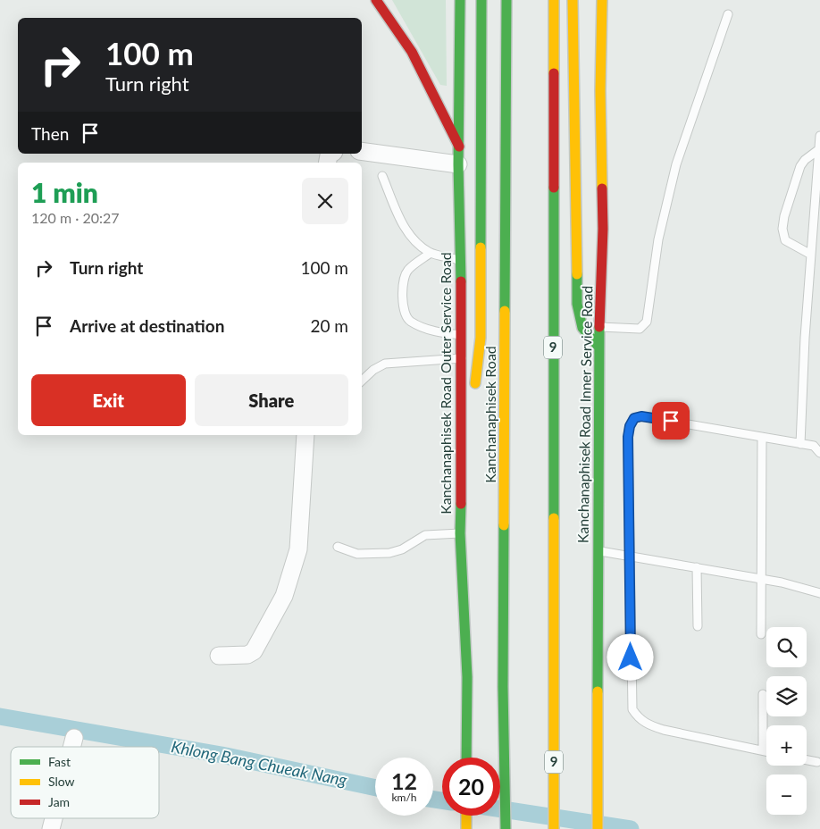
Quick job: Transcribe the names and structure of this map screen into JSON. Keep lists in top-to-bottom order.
{
  "streets": {
    "main road": [
      "9",
      "Kanchanaphisek Road Outer Service Road",
      "Kanchanaphisek Road",
      "Kanchanaphisek Road Inner Service Road"
    ]
  },
  "water": ["Khlong Bang Chueak Nang"],
  "legend": ["Fast", "Slow", "Jam"],
  "page": {
    "turn": ["100 m", "Turn right"],
    "then": "Then",
    "heading": ["1 min", "120 m · 20:27"],
    "list": [
      {
        "name": "Turn right",
        "value": "100 m"
      },
      {
        "name": "Arrive at destination",
        "value": "20 m"
      }
    ],
    "buttons": ["Exit", "Share"],
    "map_buttons": ["+", "−"],
    "speed": "12 km/h",
    "limit": "20"
  }
}
